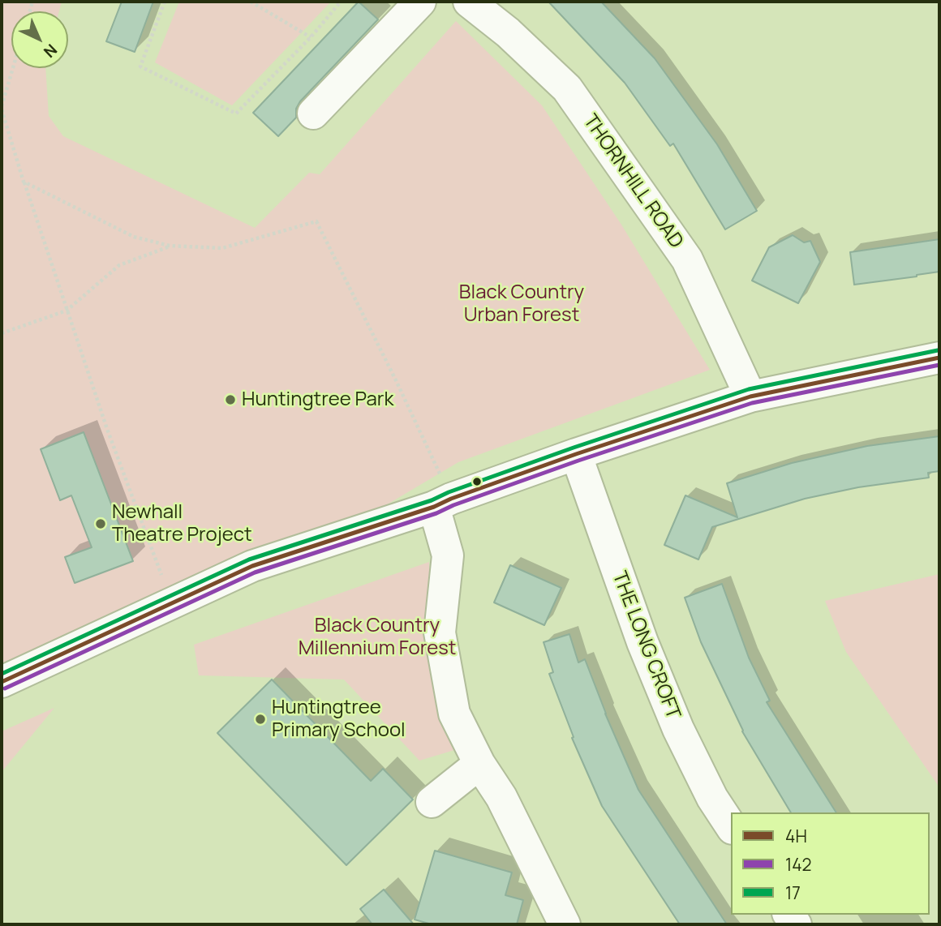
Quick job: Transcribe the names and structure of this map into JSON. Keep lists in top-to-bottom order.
{
  "streets": {
    "street": ["THORNHILL ROAD", "THE LONG CROFT"]
  },
  "parks": ["Black Country Urban Forest", "Black Country Millennium Forest"],
  "places": ["Huntingtree Park", "Newhall Theatre Project", "Huntingtree Primary School"],
  "lines": ["transit line 17", "transit line 4H", "transit line 142"],
  "legend": ["4H", "142", "17"],
  "north": "bottom right"
}
